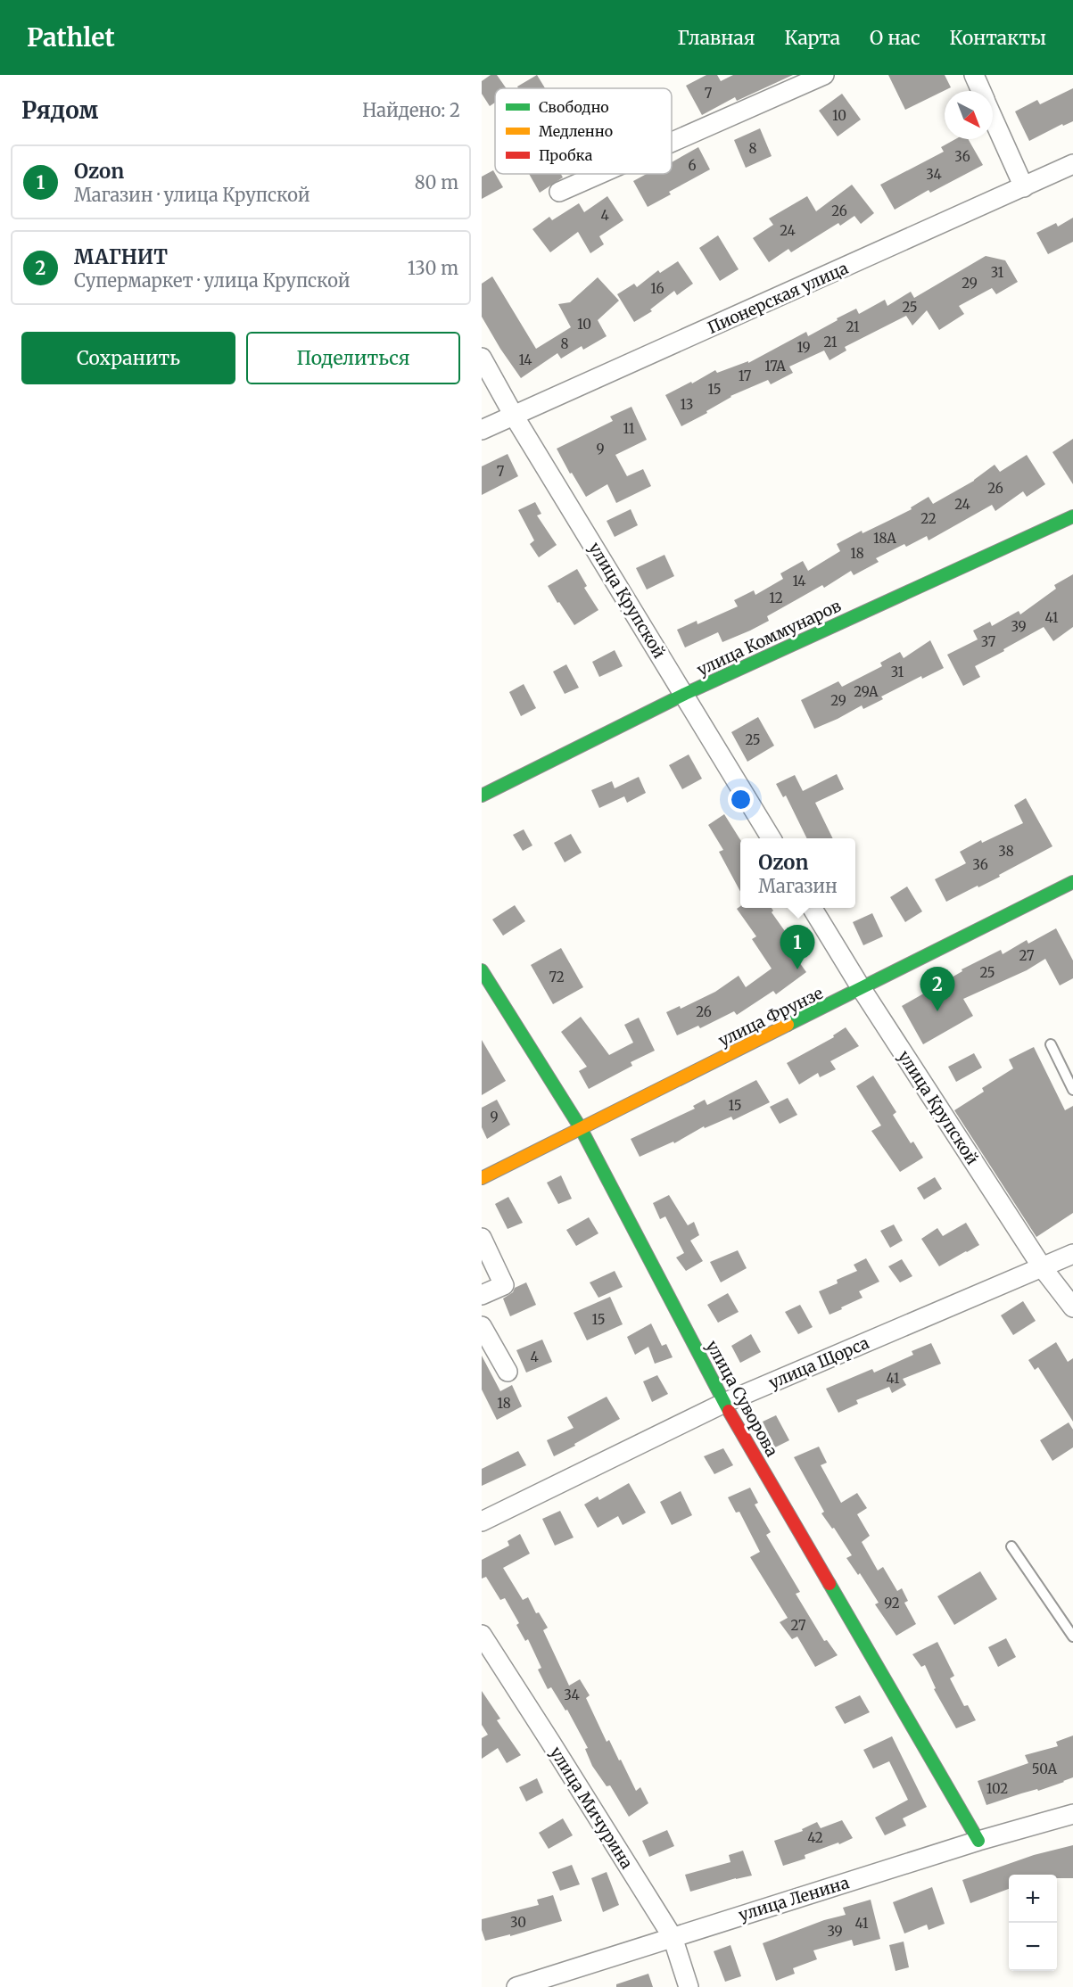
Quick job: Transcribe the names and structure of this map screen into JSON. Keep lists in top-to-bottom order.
{
  "streets": {
    "street": [
      "Пионерская улица",
      "улица Крупской",
      "улица Коммунаров",
      "улица Фрунзе",
      "улица Щорса",
      "улица Суворова",
      "улица Мичурина",
      "улица Ленина"
    ]
  },
  "crossings": [
    ["Пионерская улица", "улица Крупской"],
    ["улица Крупской", "улица Коммунаров"],
    ["улица Крупской", "улица Фрунзе"],
    ["улица Крупской", "улица Щорса"],
    ["улица Фрунзе", "улица Суворова"],
    ["улица Щорса", "улица Суворова"],
    ["улица Суворова", "улица Ленина"],
    ["улица Мичурина", "улица Ленина"]
  ],
  "house_numbers": [
    "7",
    "10",
    "8",
    "36",
    "6",
    "34",
    "26",
    "4",
    "24",
    "31",
    "29",
    "16",
    "25",
    "10",
    "21",
    "21",
    "8",
    "19",
    "14",
    "17А",
    "17",
    "15",
    "13",
    "11",
    "9",
    "7",
    "26",
    "24",
    "22",
    "18А",
    "18",
    "14",
    "12",
    "41",
    "39",
    "37",
    "31",
    "29А",
    "29",
    "25",
    "38",
    "36",
    "27",
    "25",
    "72",
    "26",
    "15",
    "9",
    "15",
    "4",
    "41",
    "18",
    "92",
    "27",
    "34",
    "50А",
    "102",
    "42",
    "30",
    "41",
    "39"
  ],
  "legend": ["Свободно", "Медленно", "Пробка"],
  "north": "bottom right",
  "page": {
    "header": "Pathlet",
    "nav": [
      "Главная",
      "Карта",
      "О нас",
      "Контакты"
    ],
    "heading": ["Рядом", "Найдено: 2"],
    "list": [
      {
        "mark": "1",
        "name": "Ozon",
        "note": "Магазин · улица Крупской",
        "value": "80 m"
      },
      {
        "mark": "2",
        "name": "МАГНИТ",
        "note": "Супермаркет · улица Крупской",
        "value": "130 m"
      }
    ],
    "buttons": ["Сохранить", "Поделиться"],
    "popup": ["Ozon", "Магазин"],
    "pins": ["1", "2"],
    "map_buttons": ["+", "−"]
  }
}
